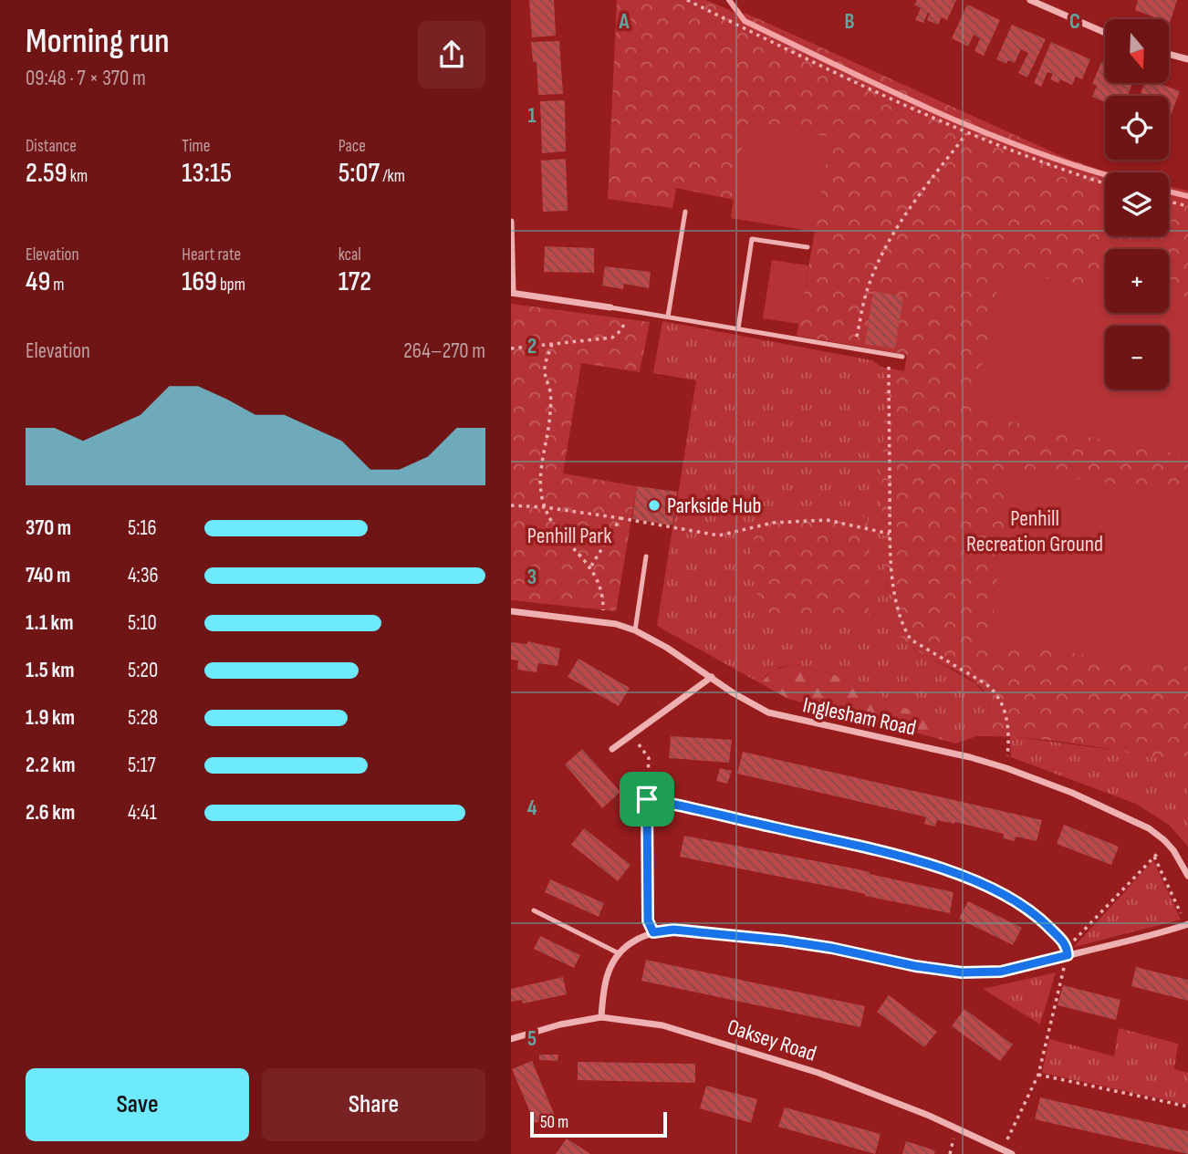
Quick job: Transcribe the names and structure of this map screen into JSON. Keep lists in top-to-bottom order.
{
  "streets": {
    "street": ["Inglesham Road", "Oaksey Road"]
  },
  "parks": ["Penhill Recreation Ground", "Penhill Park"],
  "places": ["Parkside Hub"],
  "scale_bar": "50 m",
  "north": "bottom",
  "page": {
    "heading": ["Morning run", "09:48 · 7 × 370 m"],
    "map_buttons": ["+", "−"],
    "stats": [
      ["Distance", "2.59 km"],
      ["Time", "13:15"],
      ["Pace", "5:07 /km"],
      ["Elevation", "49 m"],
      ["Heart rate", "169 bpm"],
      ["kcal", "172"]
    ],
    "chart": ["Elevation", "264–270 m"],
    "list": [
      {
        "name": "370 m",
        "note": "5:16"
      },
      {
        "name": "740 m",
        "note": "4:36"
      },
      {
        "name": "1.1 km",
        "note": "5:10"
      },
      {
        "name": "1.5 km",
        "note": "5:20"
      },
      {
        "name": "1.9 km",
        "note": "5:28"
      },
      {
        "name": "2.2 km",
        "note": "5:17"
      },
      {
        "name": "2.6 km",
        "note": "4:41"
      }
    ],
    "buttons": ["Save", "Share"],
    "scale": "50 m"
  },
  "grid": {
    "columns": ["A", "B", "C"],
    "rows": [
      "1",
      "2",
      "3",
      "4",
      "5"
    ]
  }
}
